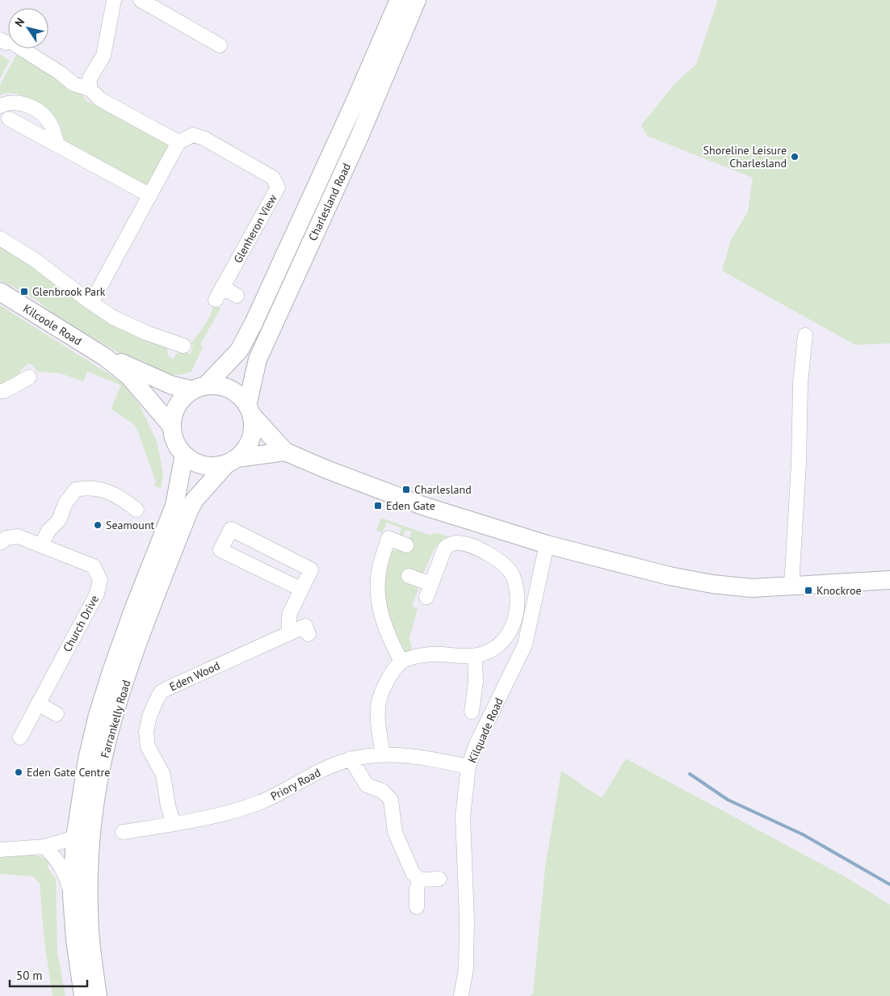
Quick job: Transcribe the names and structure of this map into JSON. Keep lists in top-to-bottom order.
{
  "streets": {
    "main road": ["Charlesland Road", "Kilcoole Road", "Farrankelly Road"],
    "street": [
      "Glenheron View",
      "Church Drive",
      "Eden Wood",
      "Kilquade Road",
      "Priory Road"
    ]
  },
  "crossings": [
    ["Charlesland Road", "Farrankelly Road"],
    ["Eden Wood", "Priory Road"],
    ["Kilquade Road", "Priory Road"]
  ],
  "places": {
    "other": ["Shoreline Leisure Charlesland", "Seamount", "Eden Gate Centre"],
    "transit": [
      "Glenbrook Park",
      "Charlesland",
      "Eden Gate",
      "Knockroe"
    ]
  },
  "scale_bar": "50 m",
  "north": "top left"
}
